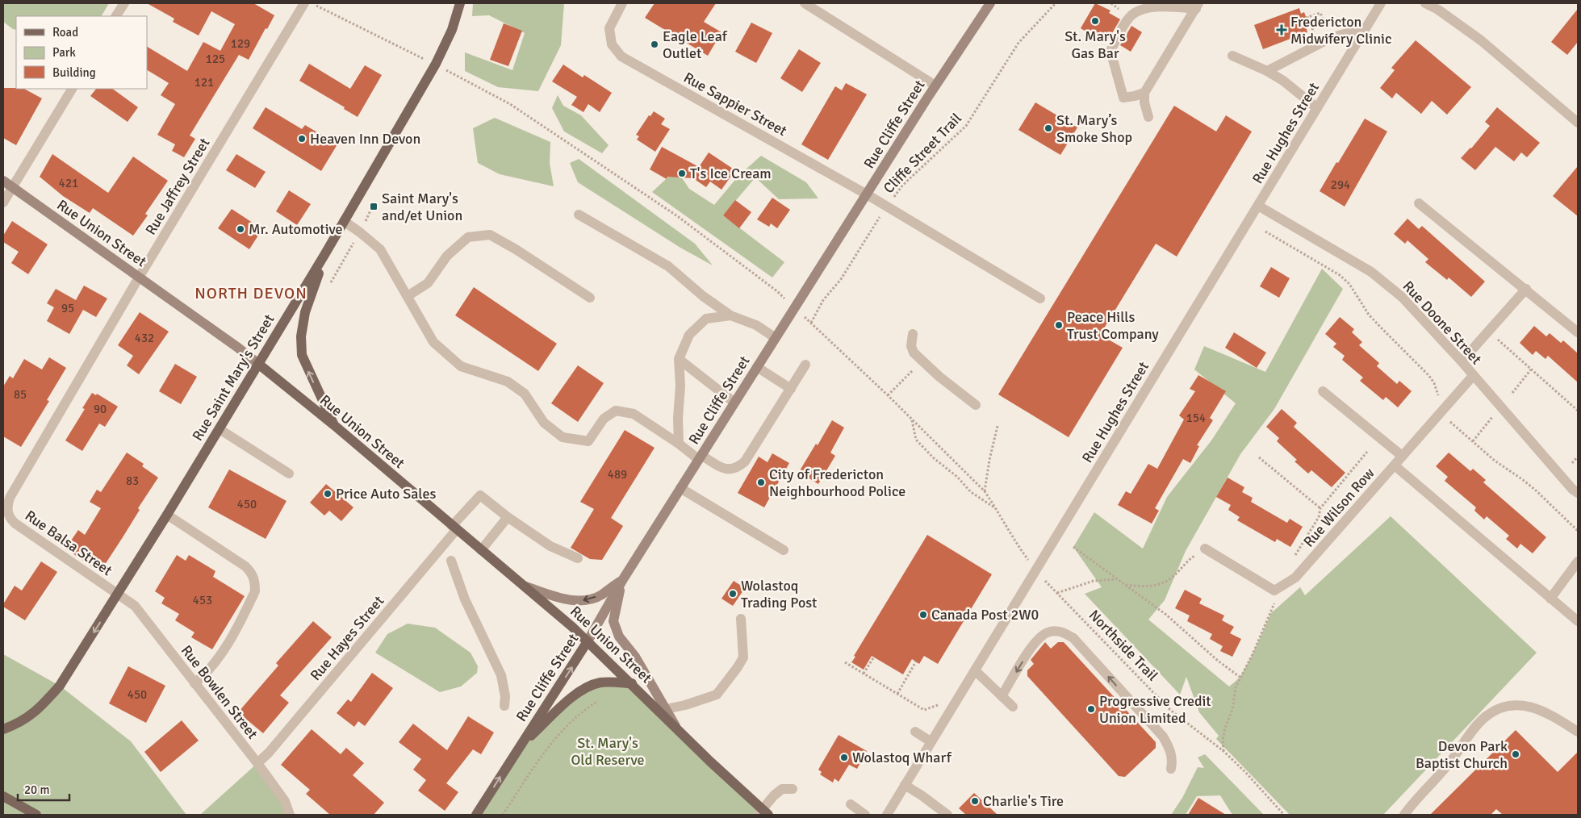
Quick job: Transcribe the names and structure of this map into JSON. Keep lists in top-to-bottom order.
{
  "streets": {
    "main road": ["Rue Cliffe Street", "Rue Union Street", "Rue Saint Mary's Street"],
    "street": [
      "Rue Sappier Street",
      "Rue Hughes Street",
      "Rue Jaffrey Street",
      "Rue Doone Street",
      "Rue Wilson Row",
      "Rue Balsa Street",
      "Rue Hayes Street",
      "Rue Bowlen Street"
    ],
    "path": ["Cliffe Street Trail", "Northside Trail"]
  },
  "crossings": [
    ["Rue Sappier Street", "Rue Cliffe Street"],
    ["Rue Sappier Street", "Cliffe Street Trail"],
    ["Rue Cliffe Street", "Rue Union Street"],
    ["Rue Hughes Street", "Rue Doone Street"],
    ["Rue Jaffrey Street", "Rue Union Street"],
    ["Rue Jaffrey Street", "Rue Balsa Street"],
    ["Rue Union Street", "Rue Saint Mary's Street"],
    ["Rue Union Street", "Rue Hayes Street"],
    ["Rue Doone Street", "Rue Wilson Row"],
    ["Rue Saint Mary's Street", "Rue Balsa Street"],
    ["Rue Saint Mary's Street", "Rue Bowlen Street"],
    ["Rue Balsa Street", "Rue Bowlen Street"],
    ["Rue Hayes Street", "Rue Bowlen Street"]
  ],
  "districts": ["NORTH DEVON"],
  "parks": ["St. Mary's Old Reserve"],
  "places": {
    "other": [
      "St. Mary's Gas Bar",
      "Eagle Leaf Outlet",
      "St. Mary’s Smoke Shop",
      "Heaven Inn Devon",
      "T's Ice Cream",
      "Mr. Automotive",
      "Peace Hills Trust Company",
      "City of Fredericton Neighbourhood Police",
      "Price Auto Sales",
      "Wolastoq Trading Post",
      "Canada Post 2W0",
      "Progressive Credit Union Limited",
      "Devon Park Baptist Church",
      "Wolastoq Wharf",
      "Charlie's Tire"
    ],
    "health": ["Fredericton Midwifery Clinic"],
    "transit": ["Saint Mary's and/et Union"]
  },
  "house_numbers": [
    "129",
    "125",
    "121",
    "421",
    "294",
    "95",
    "432",
    "85",
    "90",
    "154",
    "489",
    "83",
    "450",
    "453",
    "450"
  ],
  "legend": ["Road", "Park", "Building"],
  "scale_bar": "20 m"
}
